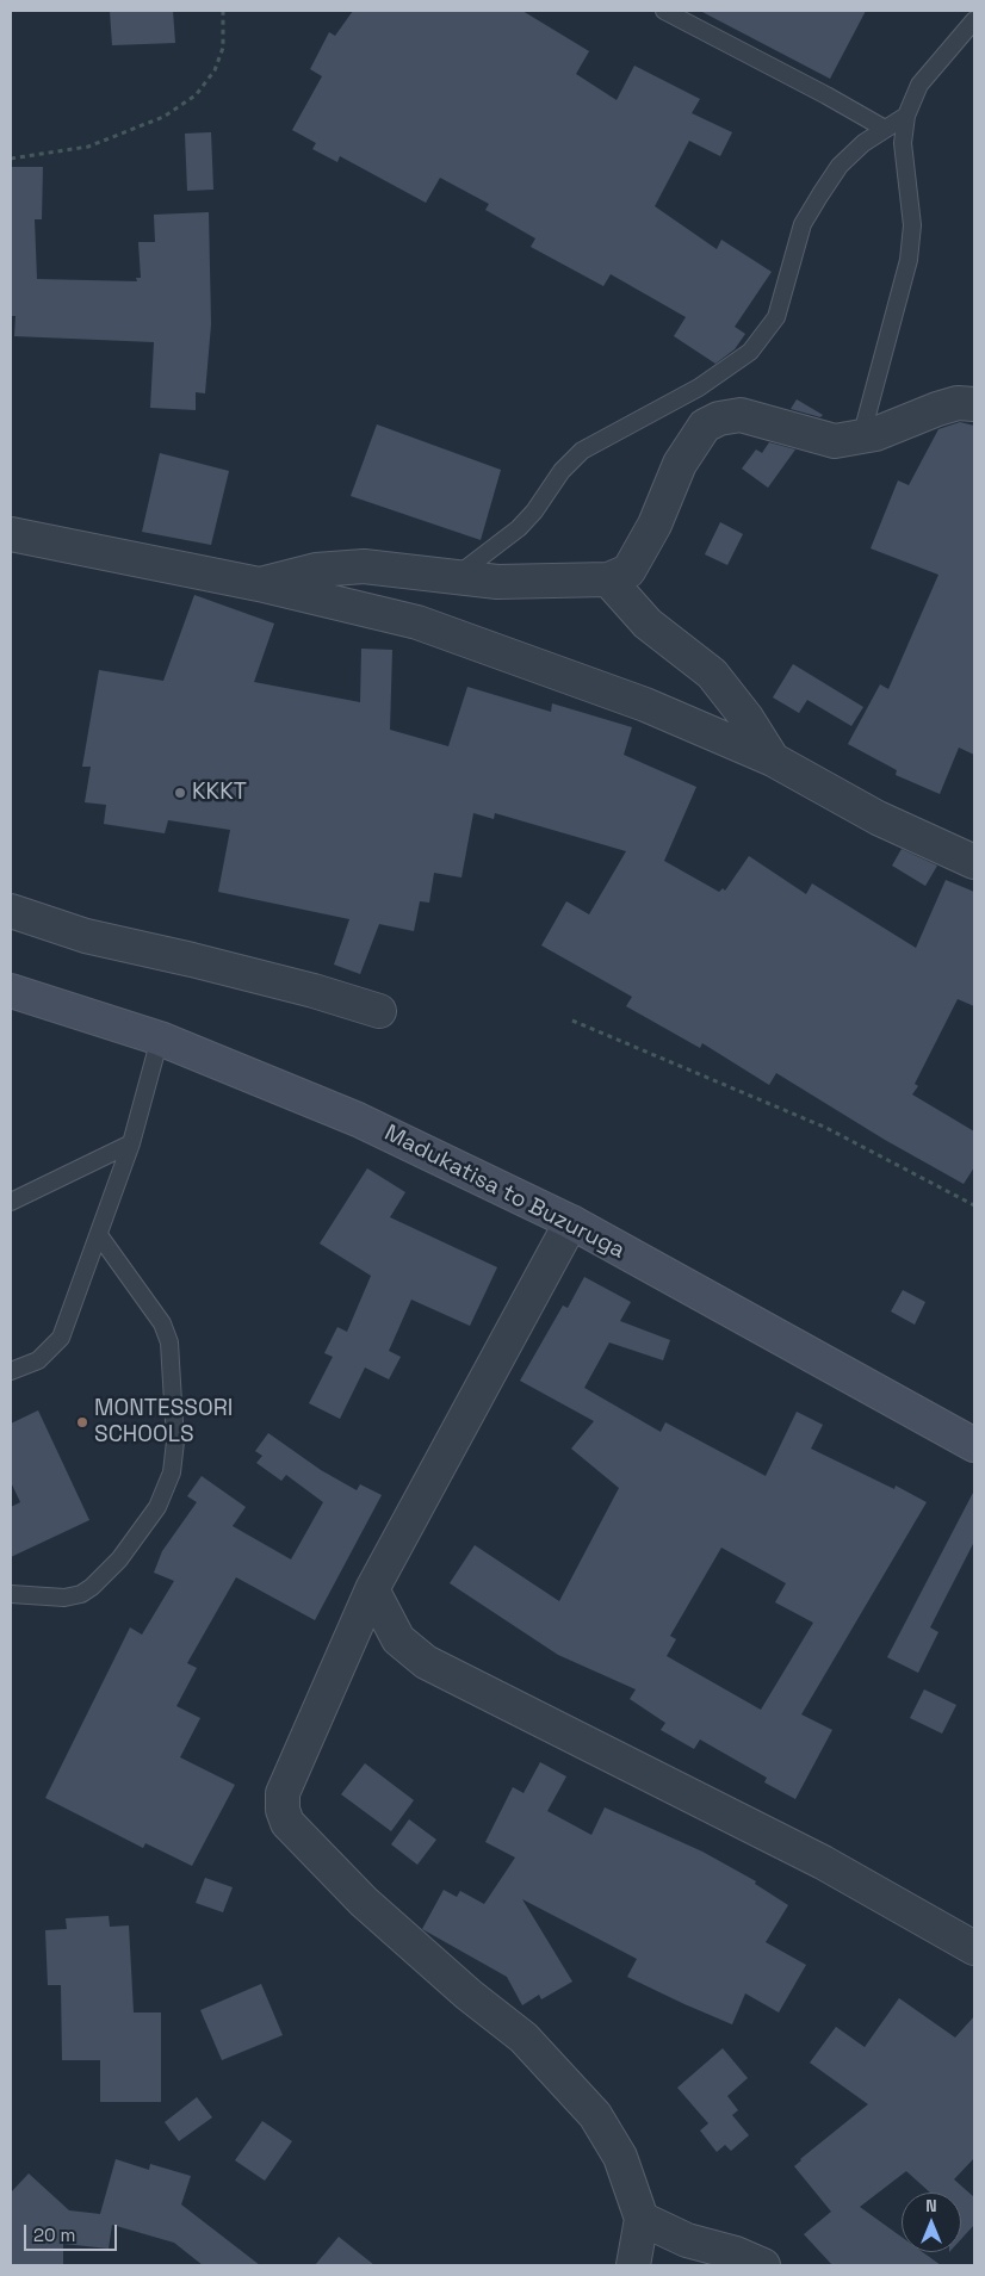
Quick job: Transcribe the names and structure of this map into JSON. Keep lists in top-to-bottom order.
{
  "streets": {
    "main road": ["Madukatisa to Buzuruga"]
  },
  "places": ["KKKT", "MONTESSORI SCHOOLS"],
  "scale_bar": "20 m",
  "north": "top"
}
